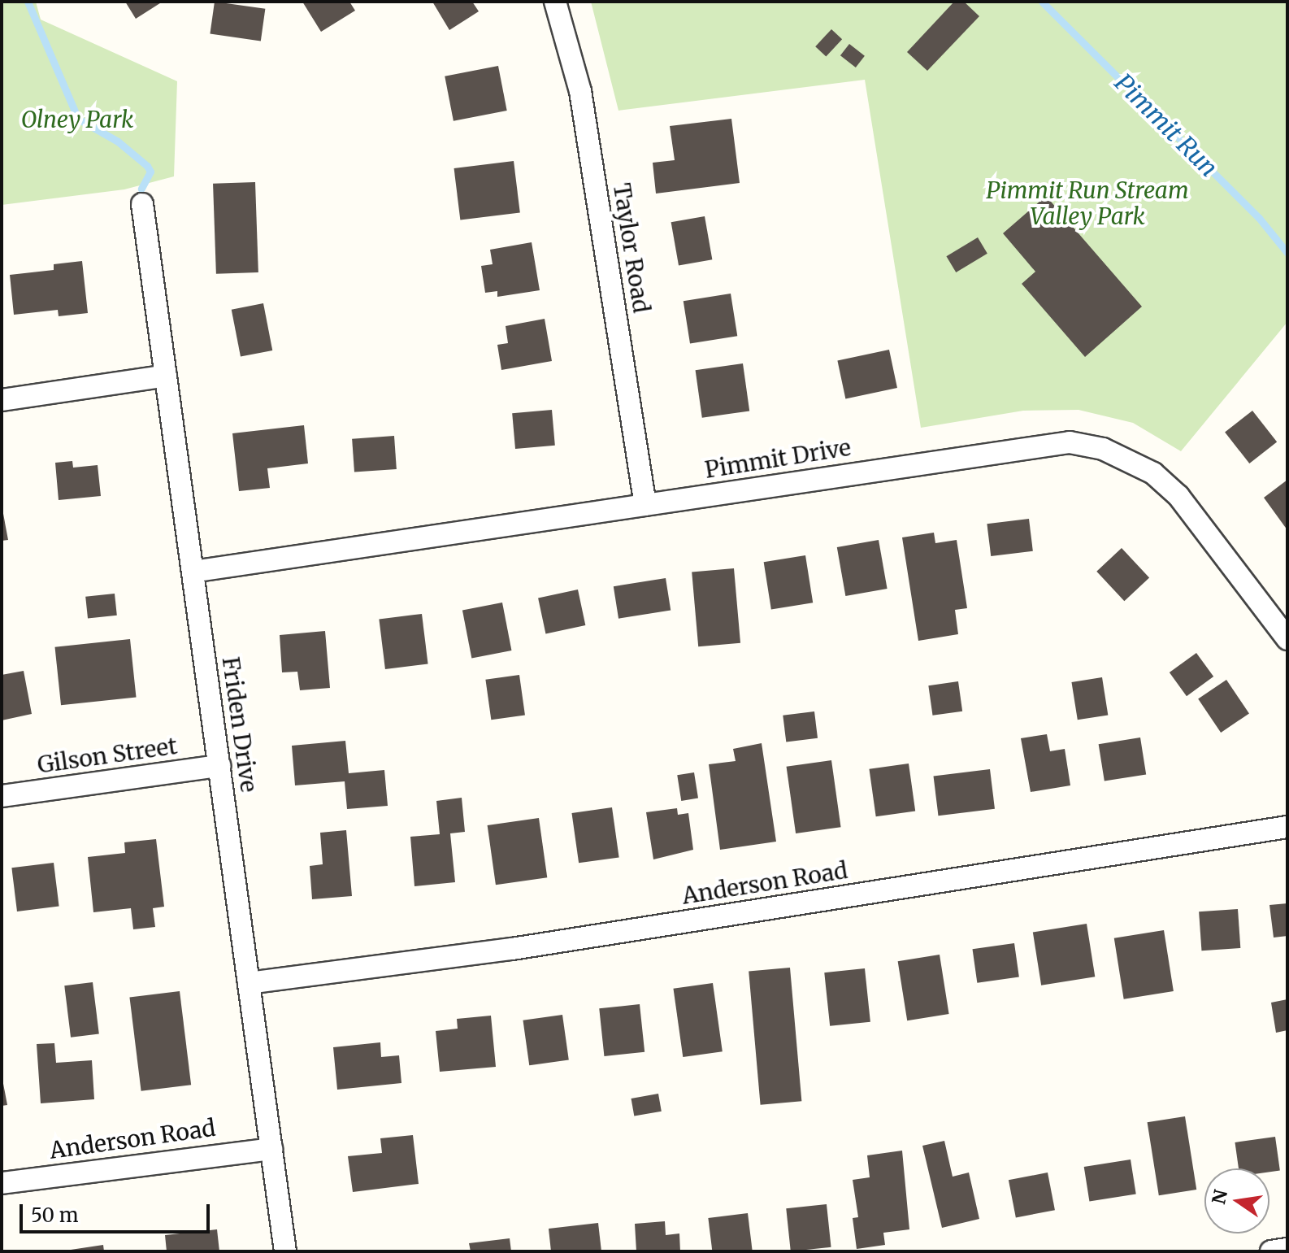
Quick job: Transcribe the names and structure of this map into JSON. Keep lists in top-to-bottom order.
{
  "streets": {
    "street": [
      "Taylor Road",
      "Pimmit Drive",
      "Friden Drive",
      "Gilson Street",
      "Anderson Road"
    ]
  },
  "crossings": [
    ["Taylor Road", "Pimmit Drive"],
    ["Pimmit Drive", "Friden Drive"],
    ["Friden Drive", "Gilson Street"],
    ["Friden Drive", "Anderson Road"]
  ],
  "water": ["Pimmit Run"],
  "parks": ["Olney Park", "Pimmit Run Stream Valley Park"],
  "scale_bar": "50 m",
  "north": "left"
}
